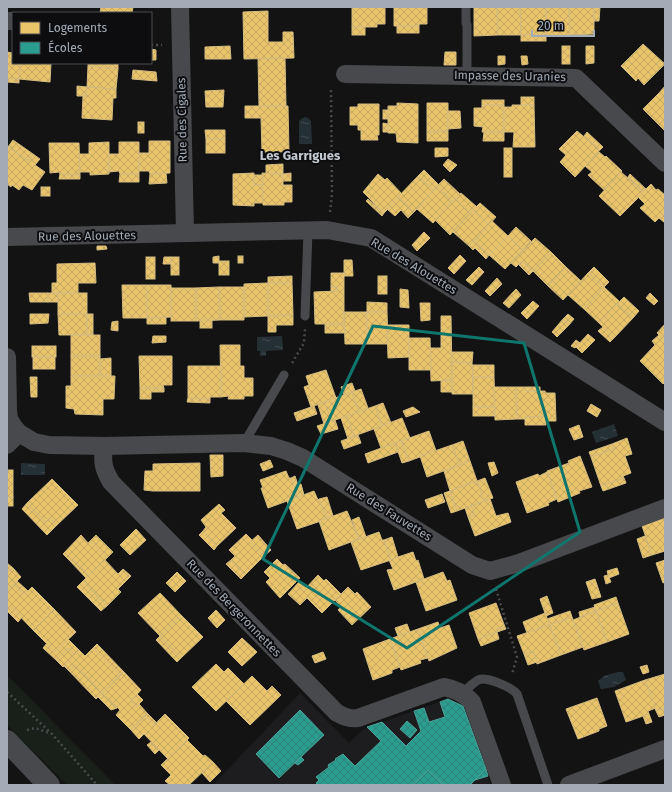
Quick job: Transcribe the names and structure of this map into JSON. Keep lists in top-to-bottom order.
{
  "streets": {
    "street": [
      "Impasse des Uranies",
      "Rue des Cigales",
      "Rue des Alouettes",
      "Rue des Fauvettes",
      "Rue des Bergeronnettes"
    ]
  },
  "crossings": [
    ["Rue des Cigales", "Rue des Alouettes"],
    ["Rue des Fauvettes", "Rue des Bergeronnettes"]
  ],
  "districts": ["Les Garrigues"],
  "legend": ["Logements", "Écoles"],
  "scale_bar": "20 m"
}
